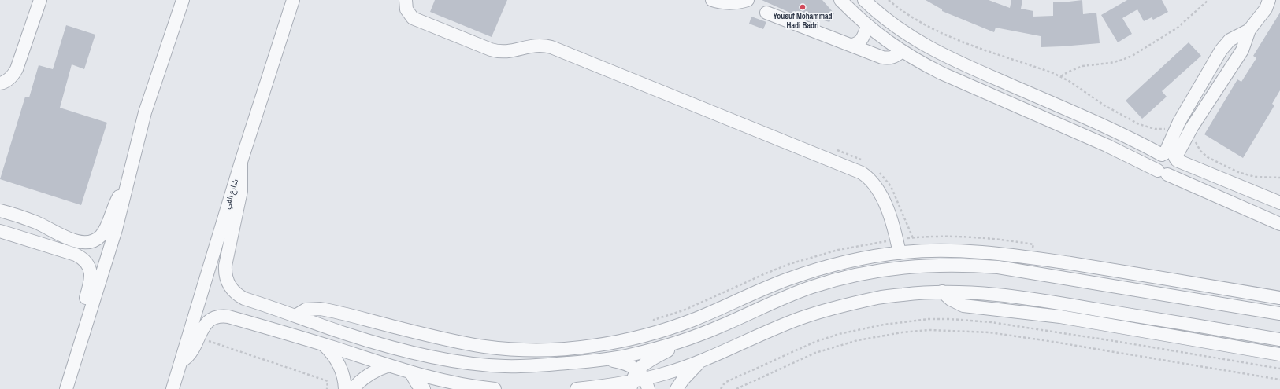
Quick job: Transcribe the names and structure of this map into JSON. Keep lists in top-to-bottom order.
{
  "streets": {
    "street": ["شارع الفي"]
  },
  "places": ["Yousuf Mohammad Hadi Badri"]
}
